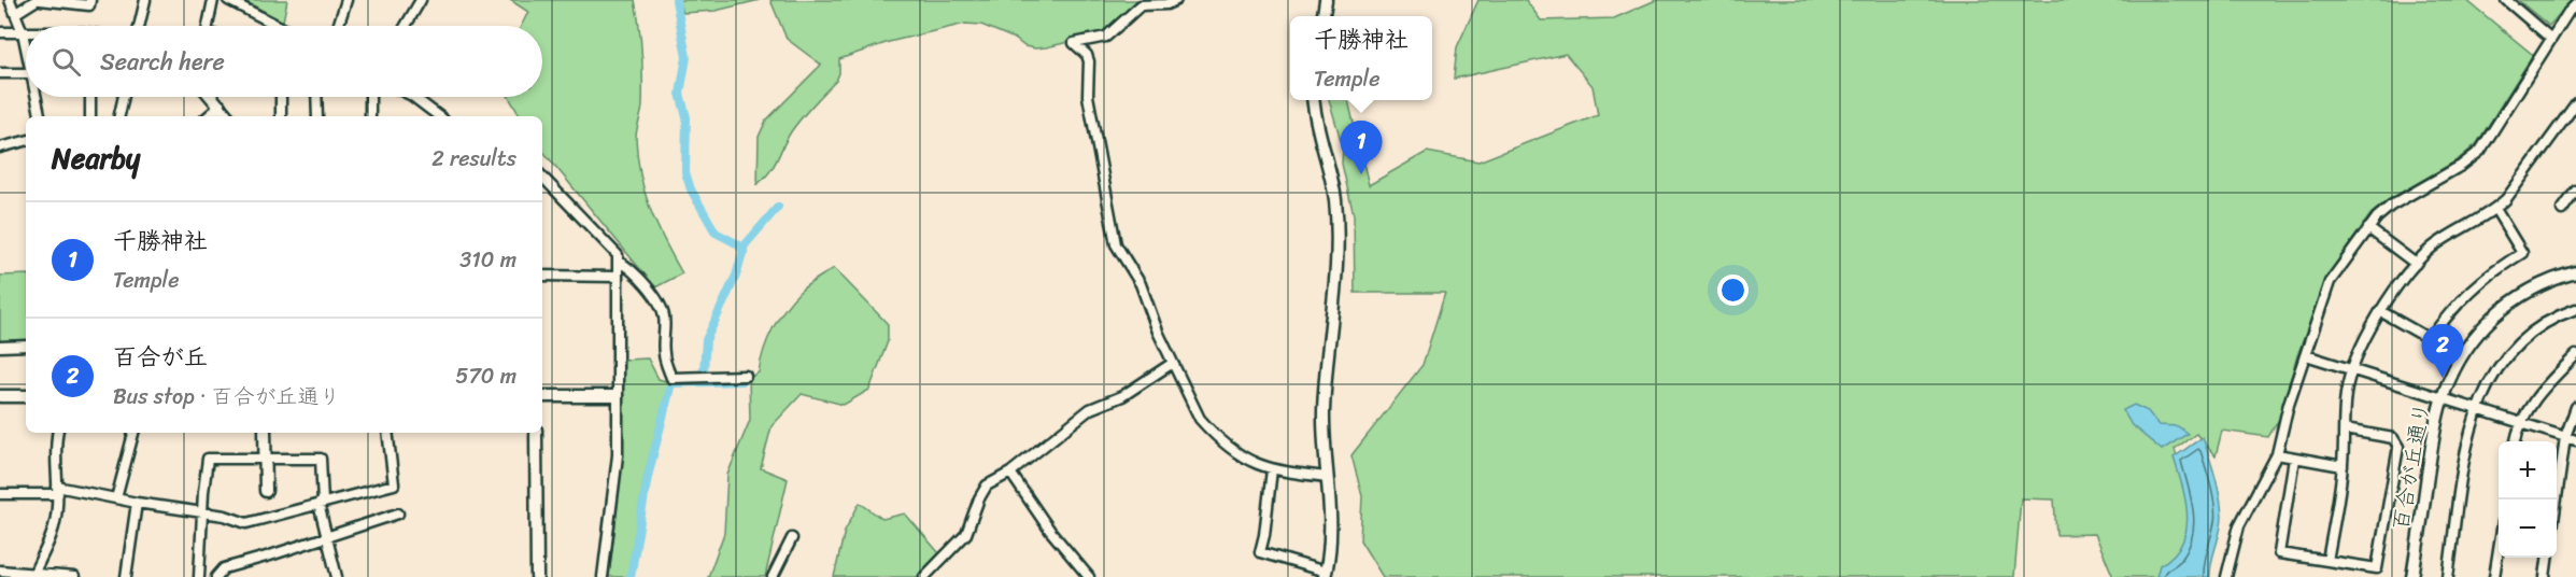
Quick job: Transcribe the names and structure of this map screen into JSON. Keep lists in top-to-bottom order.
{
  "streets": {
    "street": ["百合が丘通り"]
  },
  "page": {
    "popup": ["千勝神社", "Temple"],
    "search": "Search here",
    "heading": ["Nearby", "2 results"],
    "pins": ["1", "2"],
    "list": [
      {
        "mark": "1",
        "name": "千勝神社",
        "note": "Temple",
        "value": "310 m"
      },
      {
        "mark": "2",
        "name": "百合が丘",
        "note": "Bus stop · 百合が丘通り",
        "value": "570 m"
      }
    ],
    "map_buttons": ["+", "−"]
  }
}
